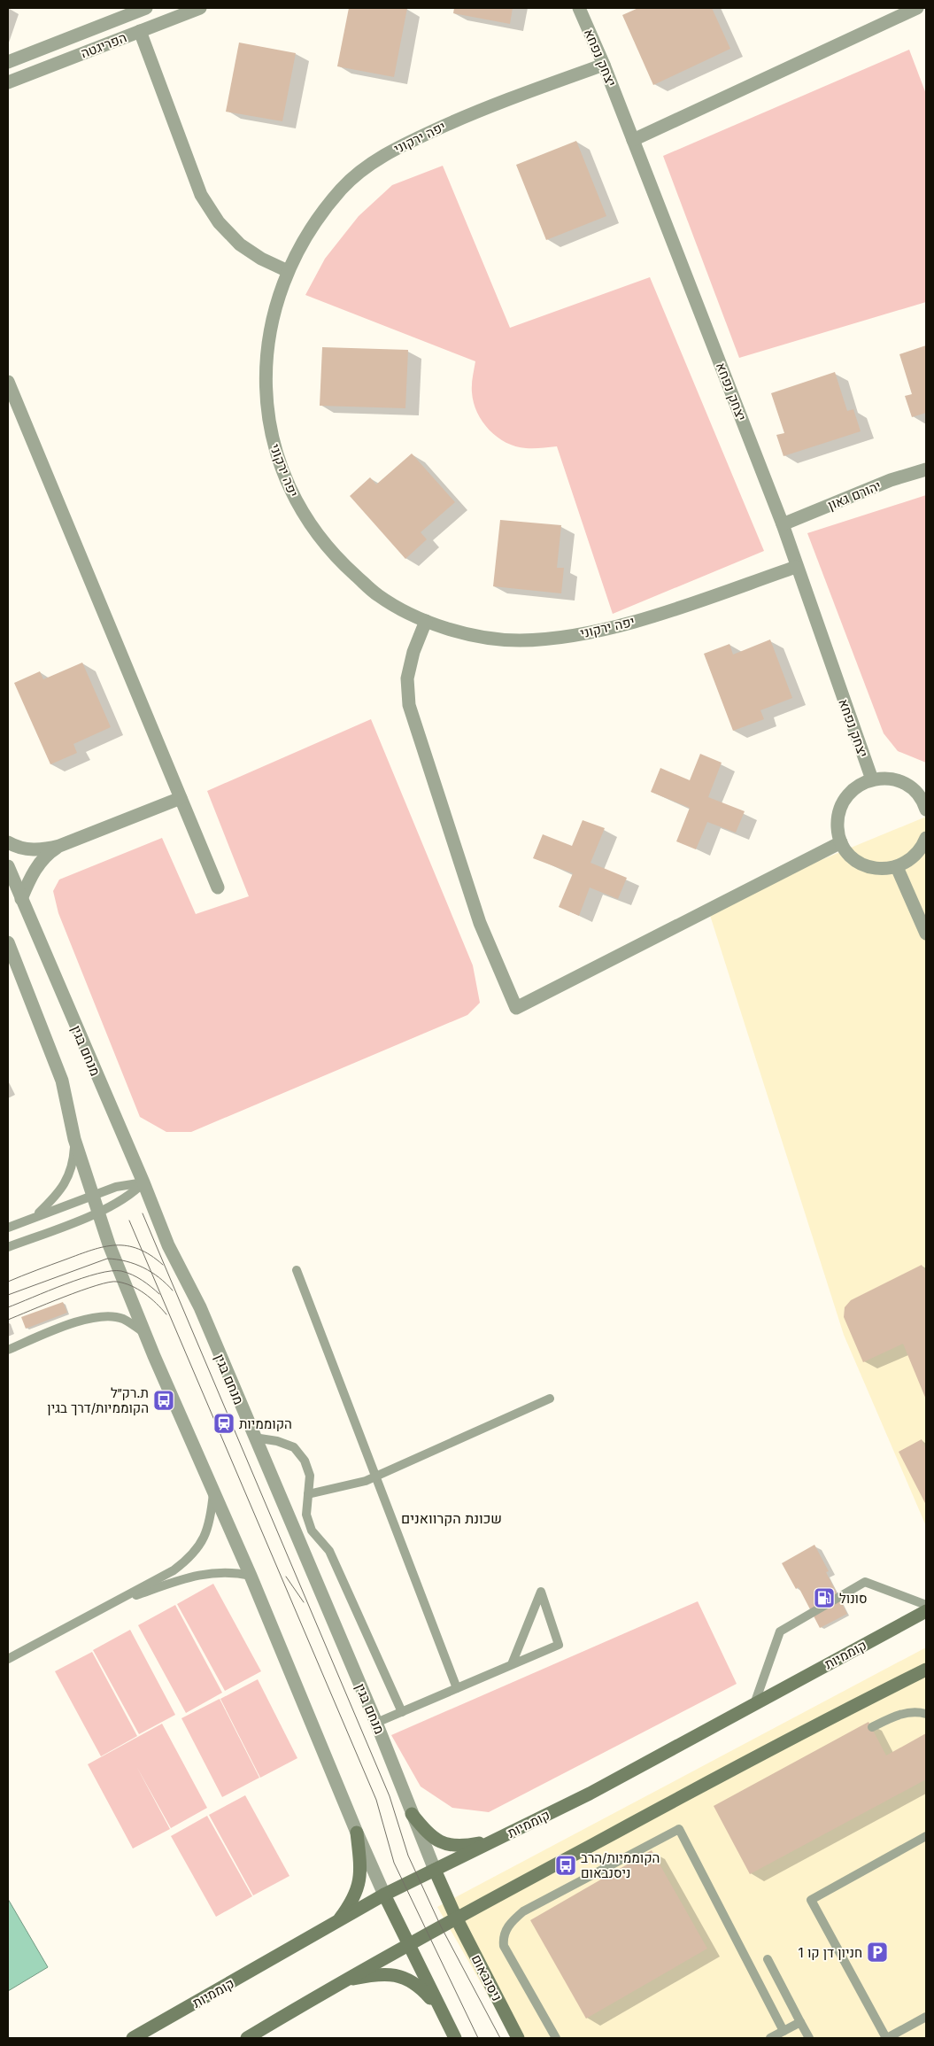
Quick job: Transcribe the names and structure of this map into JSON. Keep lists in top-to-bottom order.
{
  "streets": {
    "main road": ["מנחם בגין", "קוממיות", "ניסנבאום"],
    "street": [
      "הפריגטה",
      "יצחק נפחא",
      "יפה ירקוני",
      "יהורם גאון"
    ]
  },
  "crossings": [
    ["יצחק נפחא", "יפה ירקוני"],
    ["יצחק נפחא", "יהורם גאון"],
    ["מנחם בגין", "קוממיות"],
    ["מנחם בגין", "ניסנבאום"]
  ],
  "districts": ["שכונת הקרוואנים"],
  "places": {
    "bus stop": ["ת.רק״ל הקוממיות/דרך בגין", "הקוממיות/הרב ניסנבאום"],
    "station": ["הקוממיות"],
    "fuel station": ["סונול"],
    "parking": ["חניון דן קו 1"]
  }
}
